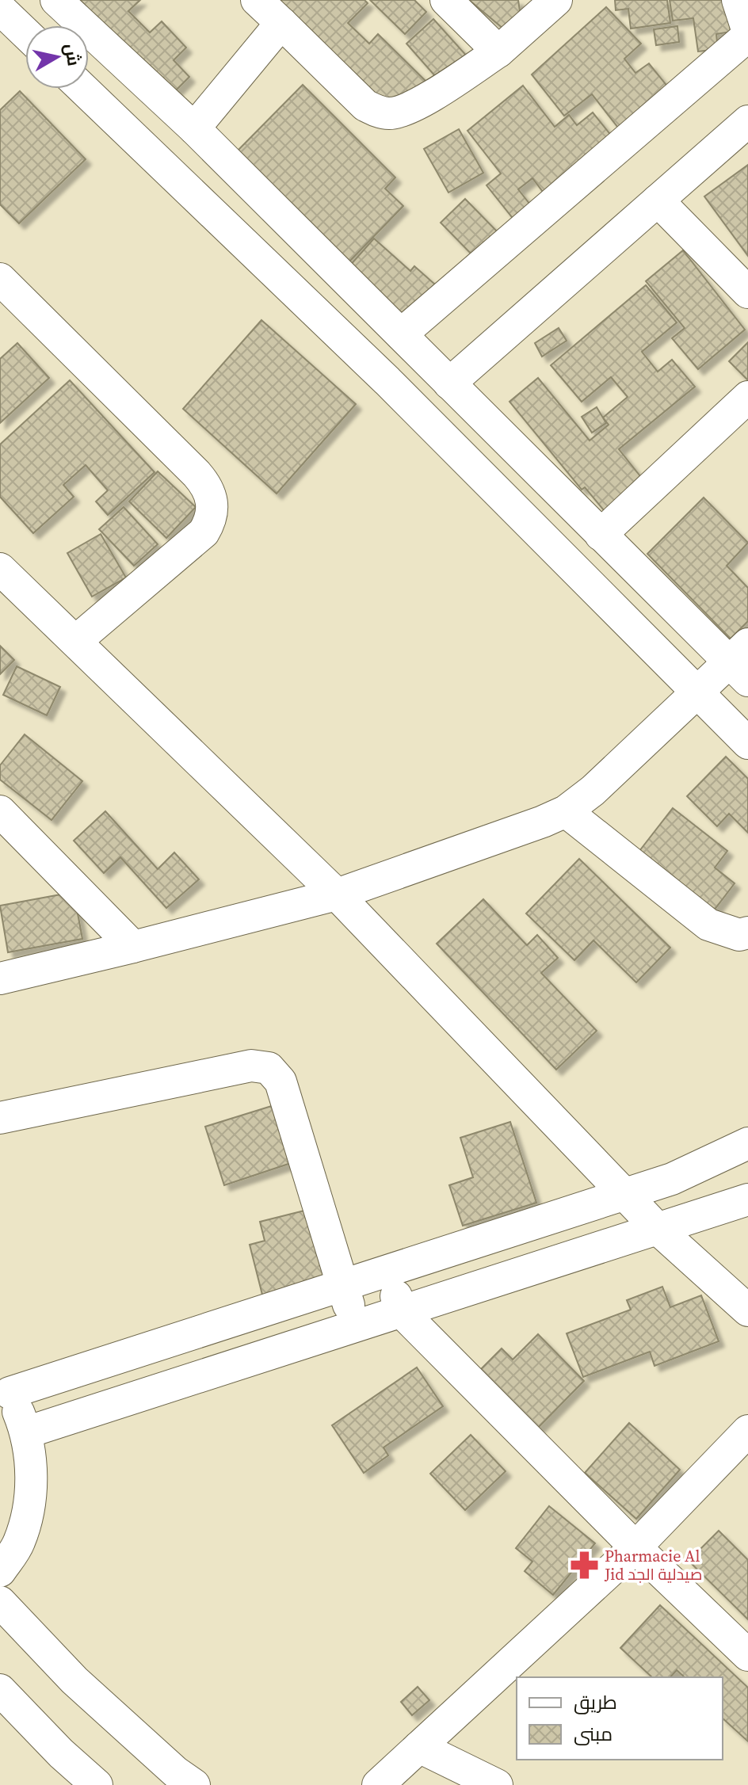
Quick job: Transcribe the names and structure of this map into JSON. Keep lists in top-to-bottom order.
{
  "places": {
    "pharmacy": ["Pharmacie Al Jid صيدلية الجد"]
  },
  "legend": ["طريق", "مبنى"],
  "north": "right"
}
